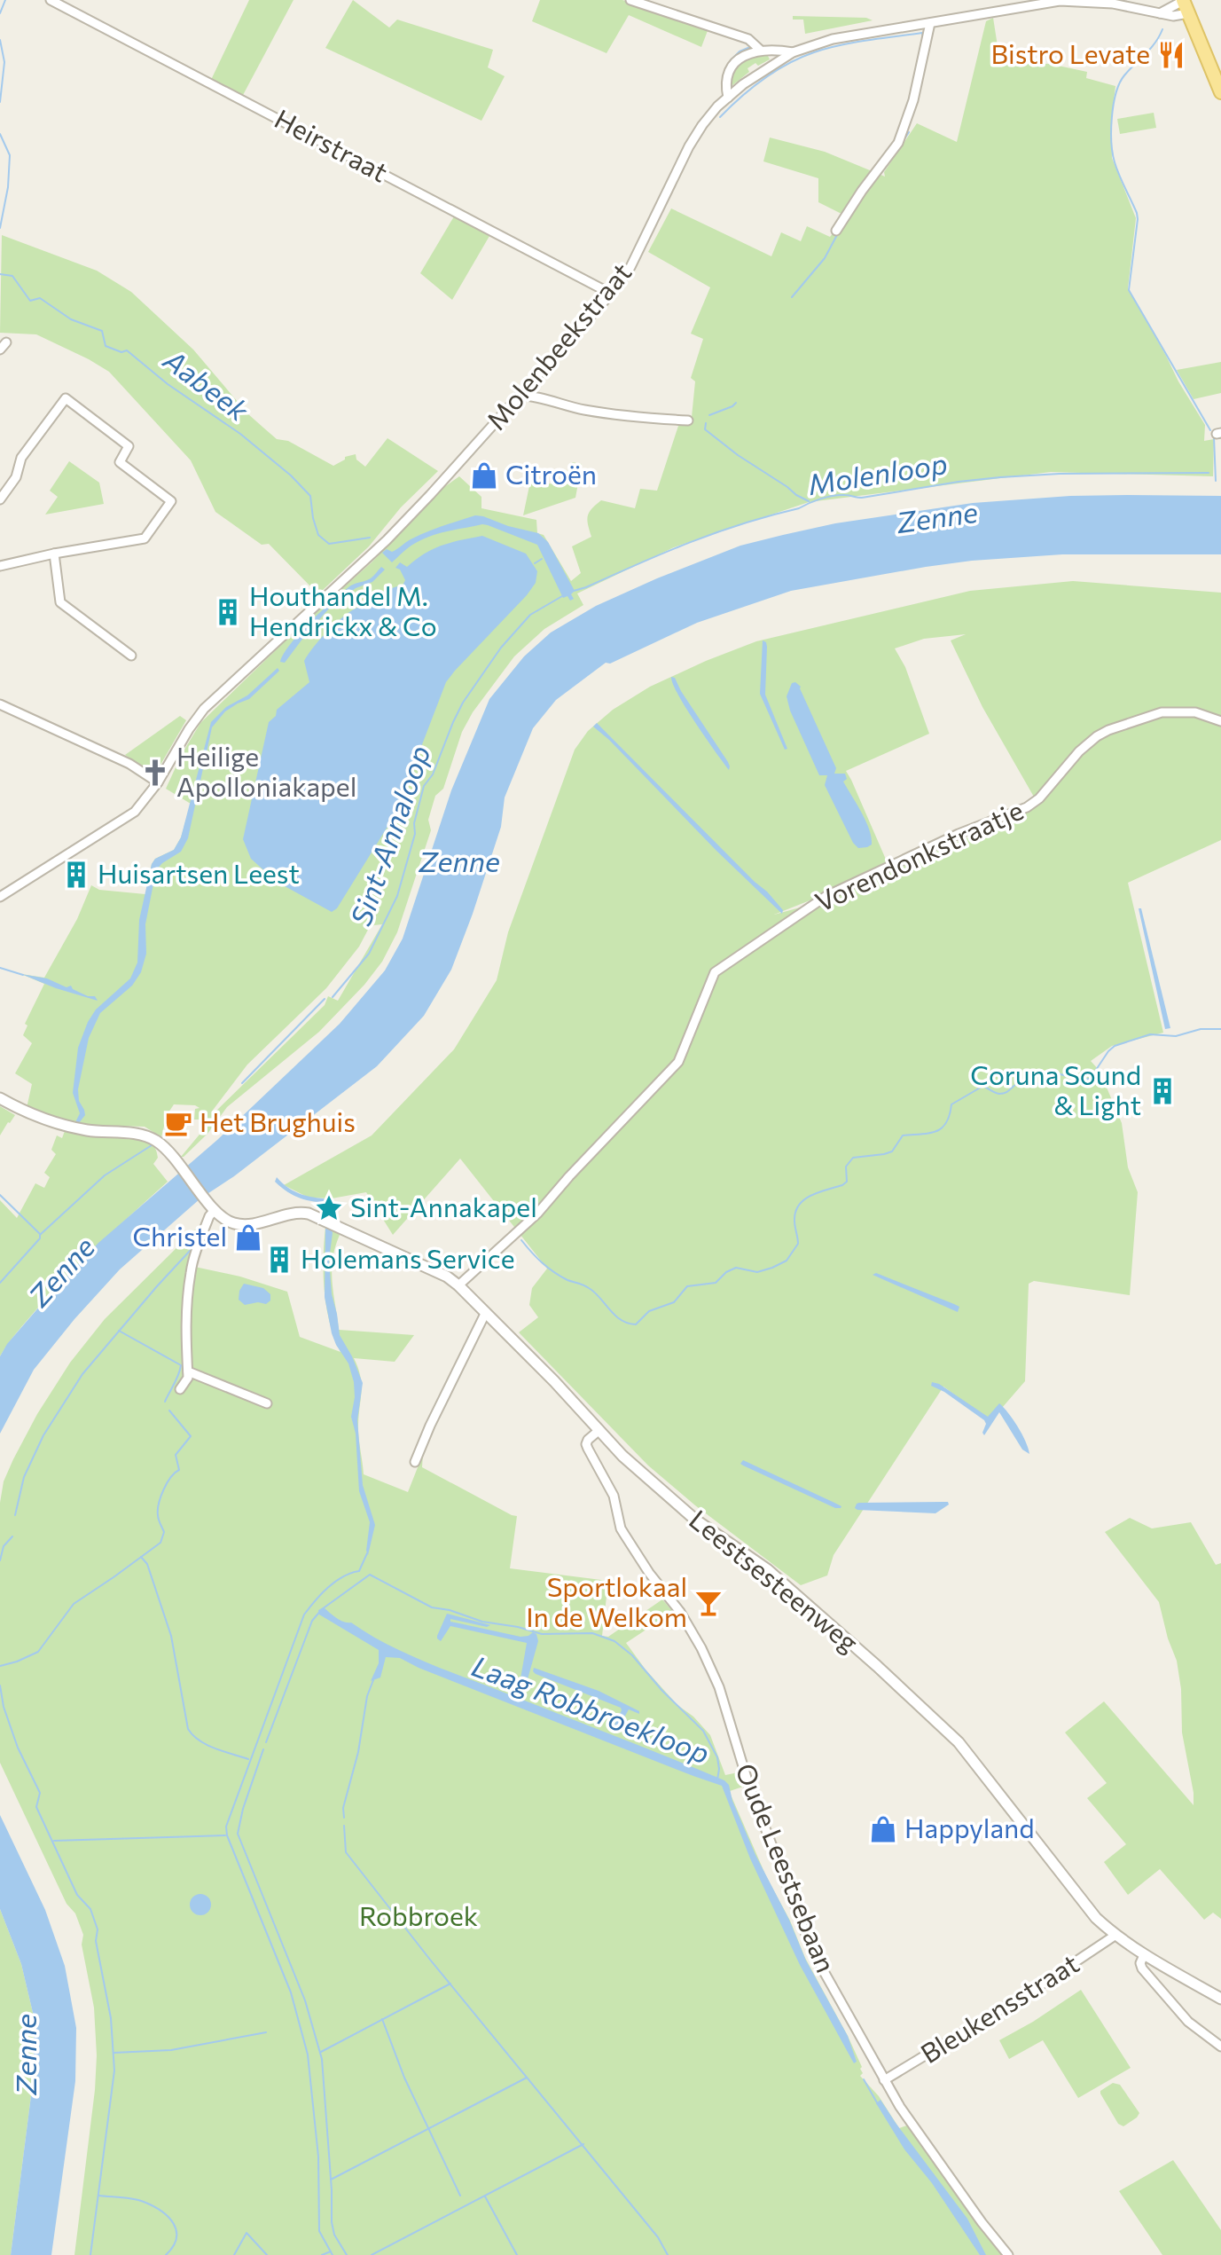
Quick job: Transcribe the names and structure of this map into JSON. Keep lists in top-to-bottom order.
{
  "streets": {
    "street": [
      "Heirstraat",
      "Molenbeekstraat",
      "Vorendonkstraatje",
      "Leestsesteenweg",
      "Oude Leestsebaan",
      "Bleukensstraat"
    ]
  },
  "crossings": [
    ["Heirstraat", "Molenbeekstraat"],
    ["Vorendonkstraatje", "Leestsesteenweg"],
    ["Leestsesteenweg", "Oude Leestsebaan"],
    ["Leestsesteenweg", "Bleukensstraat"],
    ["Oude Leestsebaan", "Bleukensstraat"]
  ],
  "water": [
    "Aabeek",
    "Molenloop",
    "Zenne",
    "Sint-Annaloop",
    "Laag Robbroekloop"
  ],
  "parks": ["Robbroek"],
  "places": {
    "restaurant": ["Bistro Levate"],
    "shop": ["Citroën", "Christel", "Happyland"],
    "building": [
      "Houthandel M. Hendrickx & Co",
      "Huisartsen Leest",
      "Coruna Sound & Light",
      "Holemans Service"
    ],
    "church": ["Heilige Apolloniakapel"],
    "cafe": ["Het Brughuis"],
    "place": ["Sint-Annakapel"],
    "bar": ["Sportlokaal In de Welkom"]
  }
}
